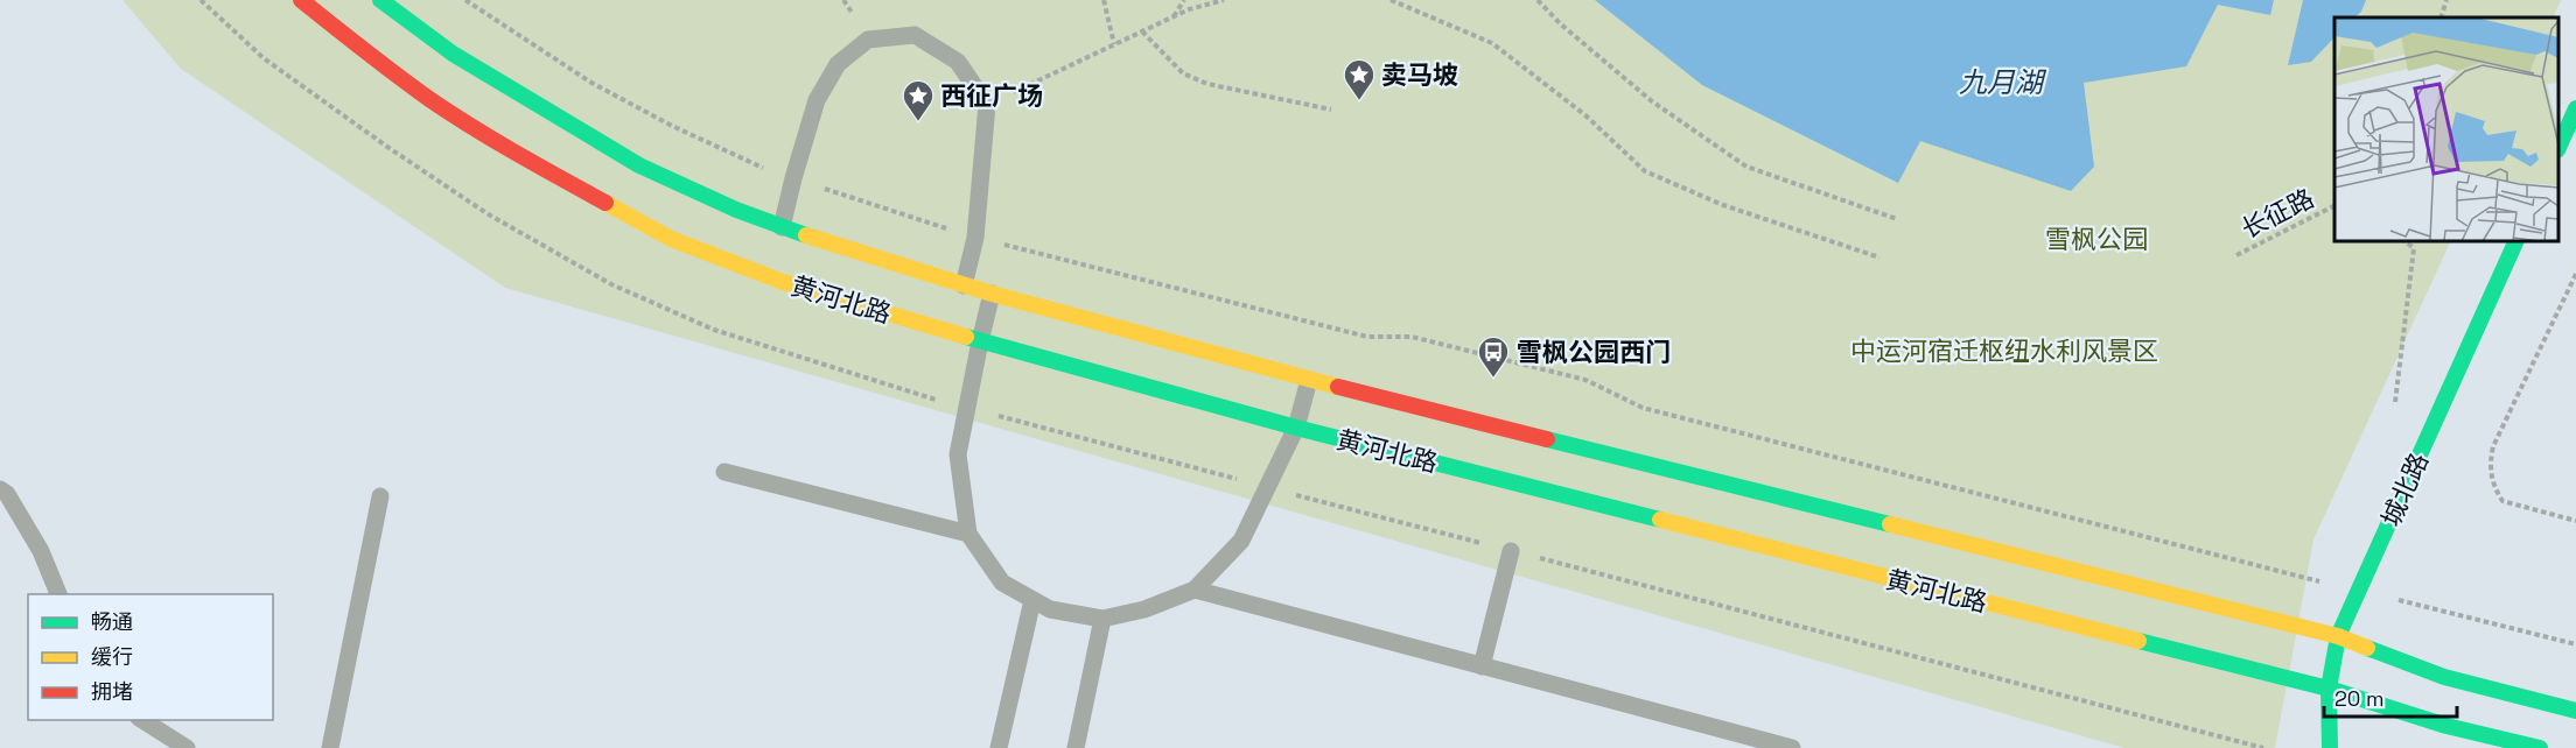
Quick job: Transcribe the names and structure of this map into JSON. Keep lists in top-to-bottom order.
{
  "streets": {
    "main road": ["黄河北路", "城北路"],
    "path": ["长征路"]
  },
  "crossings": [
    ["黄河北路", "城北路"]
  ],
  "water": ["九月湖"],
  "parks": ["雪枫公园", "中运河宿迁枢纽水利风景区"],
  "places": {
    "place": ["卖马坡", "西征广场"],
    "bus stop": ["雪枫公园西门"]
  },
  "legend": ["畅通", "缓行", "拥堵"],
  "scale_bar": "20 m"
}
